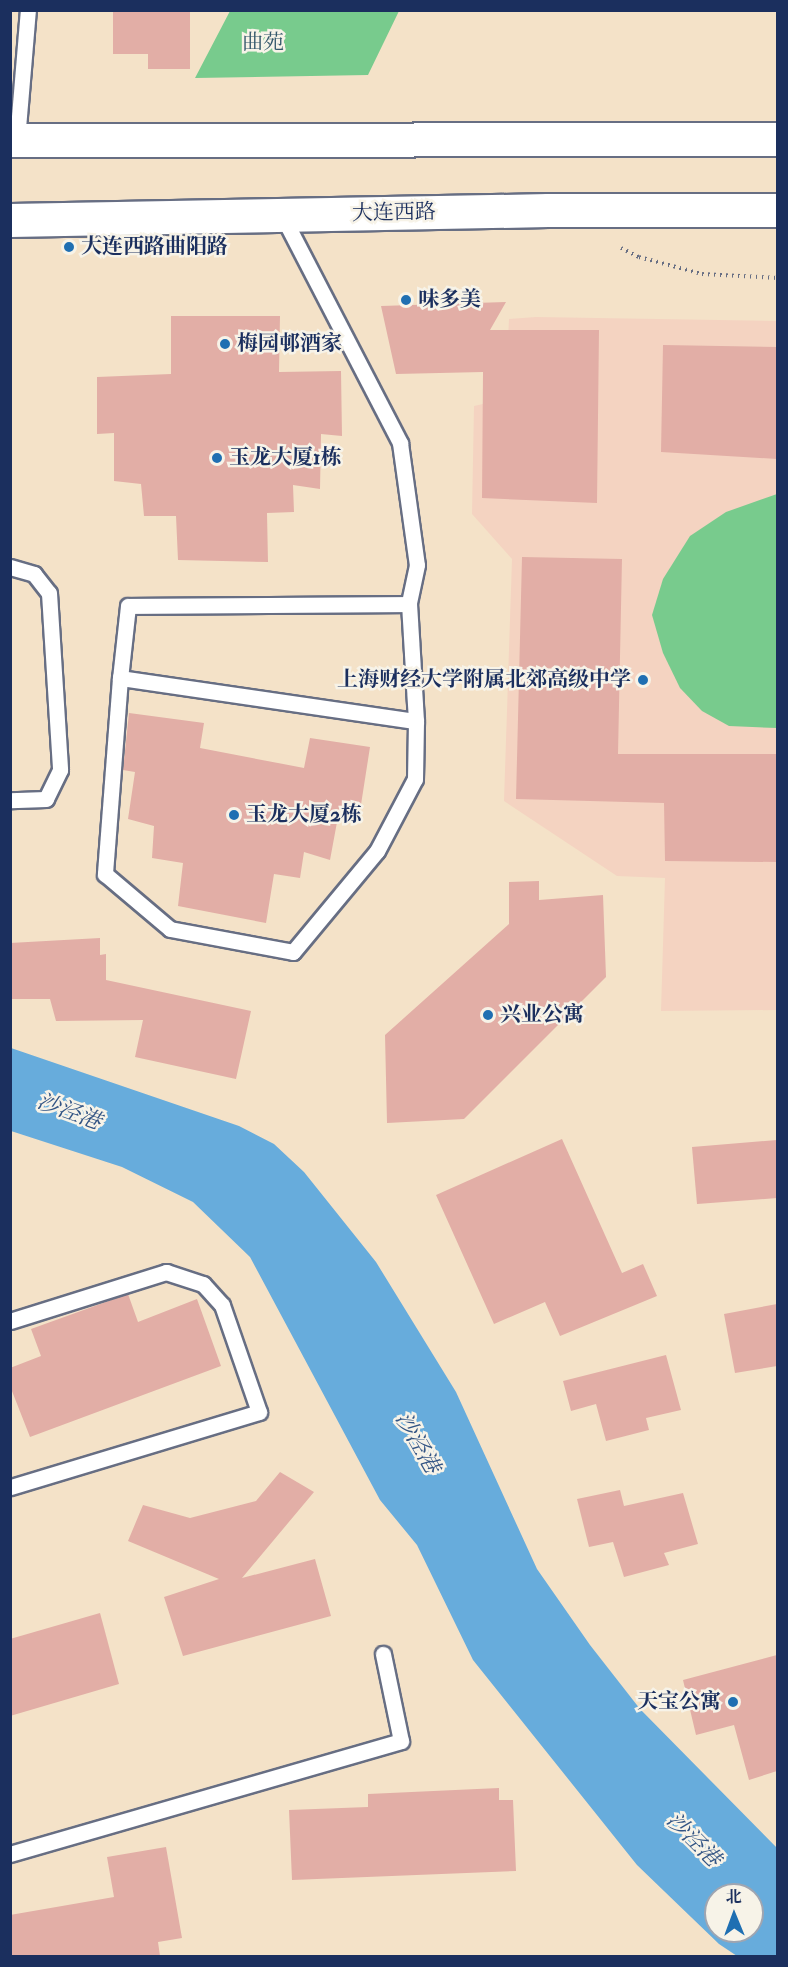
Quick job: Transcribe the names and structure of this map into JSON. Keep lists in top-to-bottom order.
{
  "streets": {
    "main road": ["大连西路"]
  },
  "water": ["沙泾港"],
  "parks": ["曲苑"],
  "places": [
    "大连西路曲阳路",
    "味多美",
    "梅园邨酒家",
    "玉龙大厦1栋",
    "上海财经大学附属北郊高级中学",
    "玉龙大厦2栋",
    "兴业公寓",
    "天宝公寓"
  ],
  "north": "top"
}
